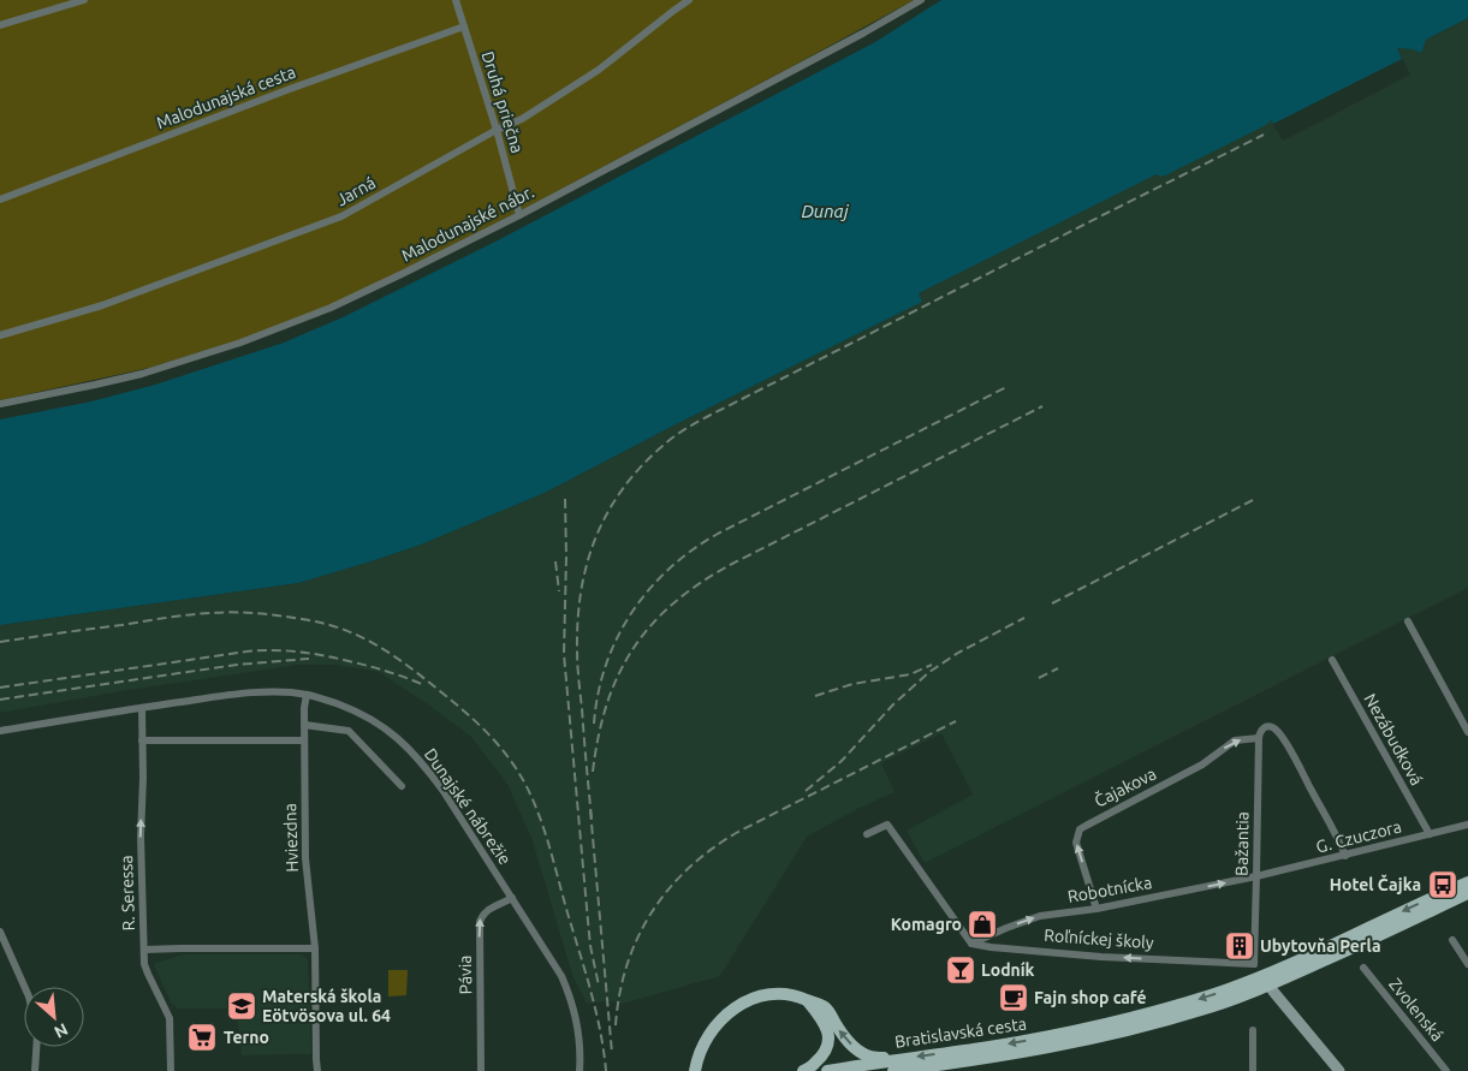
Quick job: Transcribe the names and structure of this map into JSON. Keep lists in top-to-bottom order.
{
  "streets": {
    "main road": ["Bratislavská cesta"],
    "street": [
      "Malodunajská cesta",
      "Druhá priečna",
      "Jarná",
      "Malodunajské nábr.",
      "Nezábudková",
      "Čajakova",
      "Dunajské nábrežie",
      "G. Czuczora",
      "Hviezdna",
      "Bažantia",
      "Robotnícka",
      "R. Seressa",
      "Roľníckej školy",
      "Pávia",
      "Zvolenská"
    ]
  },
  "crossings": [
    ["Malodunajská cesta", "Druhá priečna"],
    ["Druhá priečna", "Jarná"],
    ["Druhá priečna", "Malodunajské nábr."],
    ["Nezábudková", "G. Czuczora"],
    ["Čajakova", "Bažantia"],
    ["Čajakova", "Robotnícka"],
    ["Dunajské nábrežie", "Hviezdna"],
    ["Dunajské nábrežie", "R. Seressa"],
    ["Dunajské nábrežie", "Pávia"],
    ["G. Czuczora", "Bažantia"],
    ["G. Czuczora", "Robotnícka"],
    ["Bažantia", "Robotnícka"],
    ["Bažantia", "Roľníckej školy"],
    ["Robotnícka", "Roľníckej školy"]
  ],
  "one_way": [
    "Čajakova",
    "Robotnícka",
    "R. Seressa",
    "Roľníckej školy",
    "Pávia"
  ],
  "water": ["Dunaj"],
  "places": {
    "bus stop": ["Hotel Čajka"],
    "shop": ["Komagro"],
    "building": ["Ubytovňa Perla"],
    "bar": ["Lodník"],
    "cafe": ["Fajn shop café"],
    "school or university": ["Materská škola Eötvösova ul. 64"],
    "supermarket": ["Terno"]
  },
  "north": "bottom right"
}
